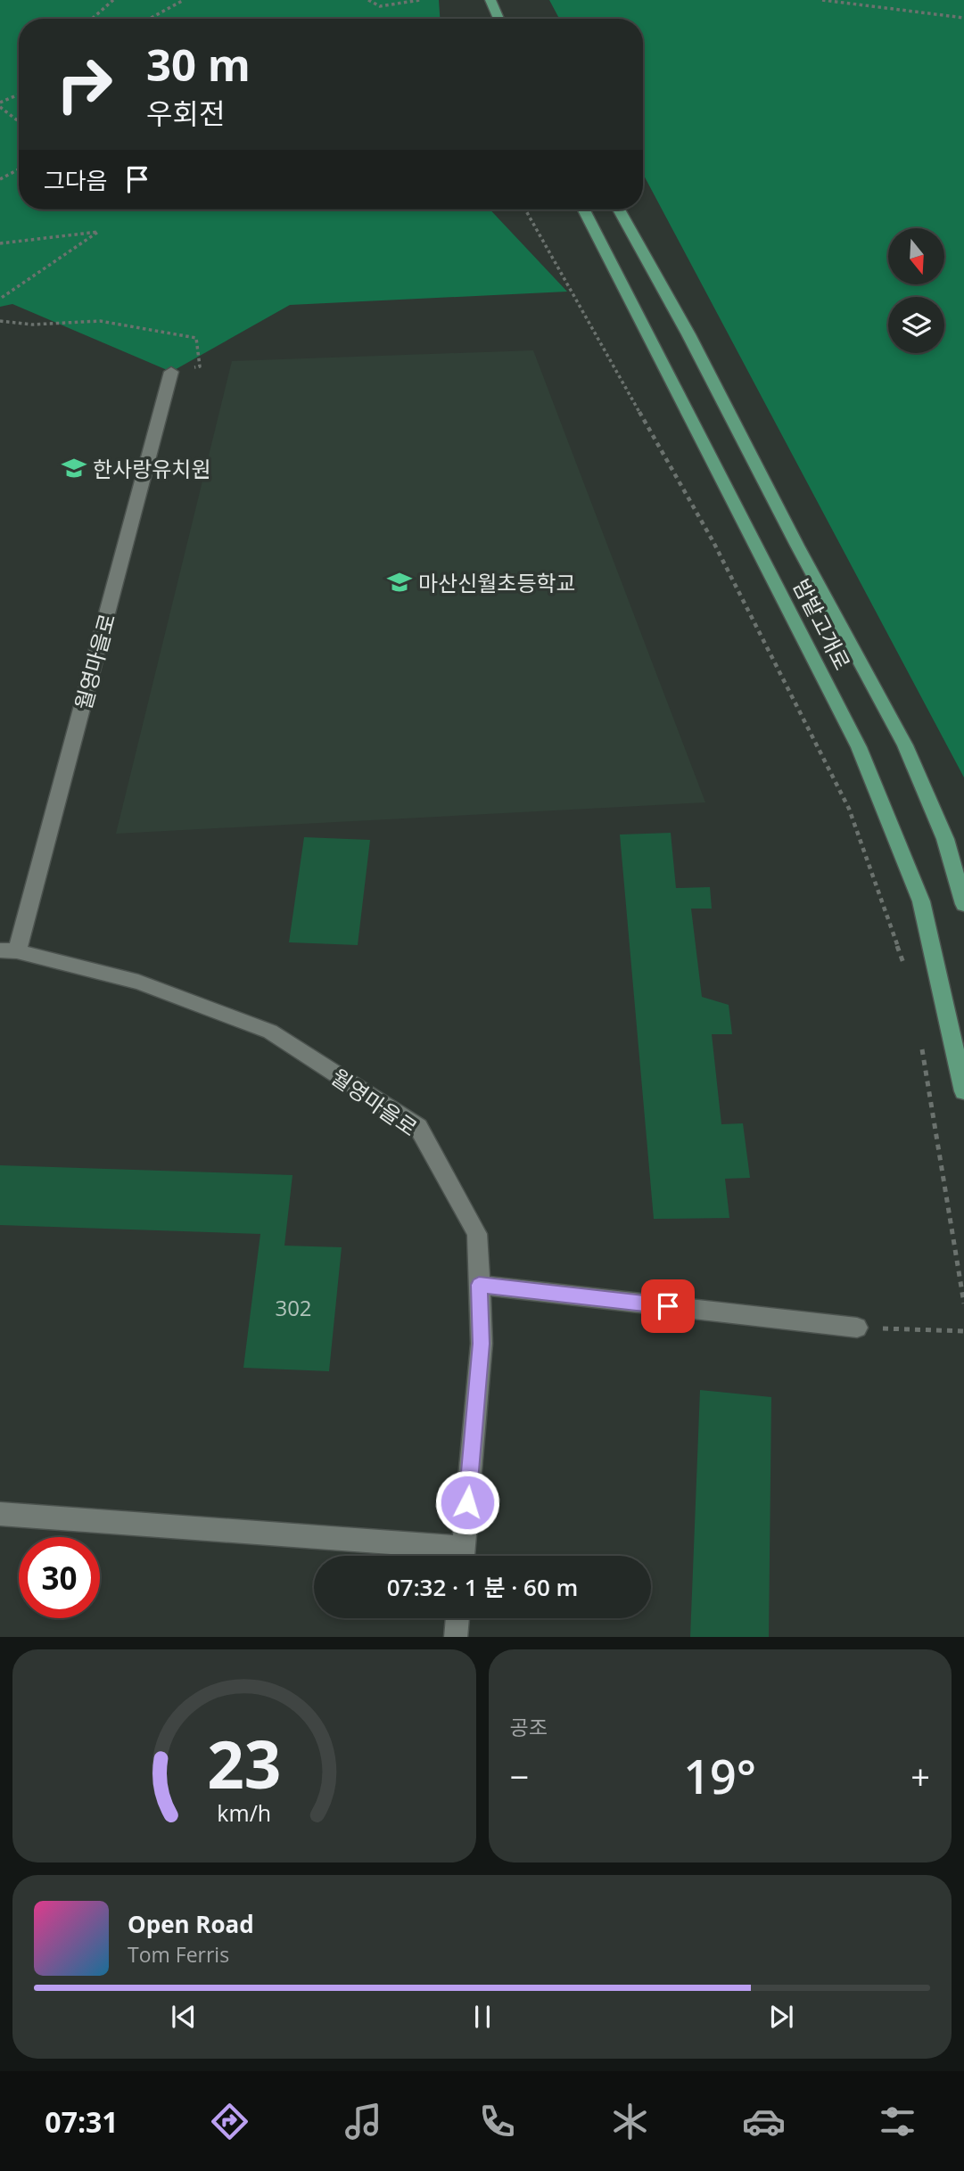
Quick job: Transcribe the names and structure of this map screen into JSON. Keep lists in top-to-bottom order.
{
  "streets": {
    "main road": ["밤밭고개로"],
    "street": ["월영마을로"]
  },
  "places": {
    "school or university": ["한사랑유치원", "마산신월초등학교"]
  },
  "house_numbers": ["302"],
  "north": "bottom",
  "page": {
    "turn": ["30 m", "우회전"],
    "then": "그다음",
    "limit": "30",
    "trip": "07:32 · 1 분 · 60 m",
    "tile": "공조",
    "heat": ["−", "19°", "+"],
    "song": ["Open Road", "Tom Ferris"],
    "tabs": "07:31",
    "gauge": ["23", "km/h"]
  }
}
